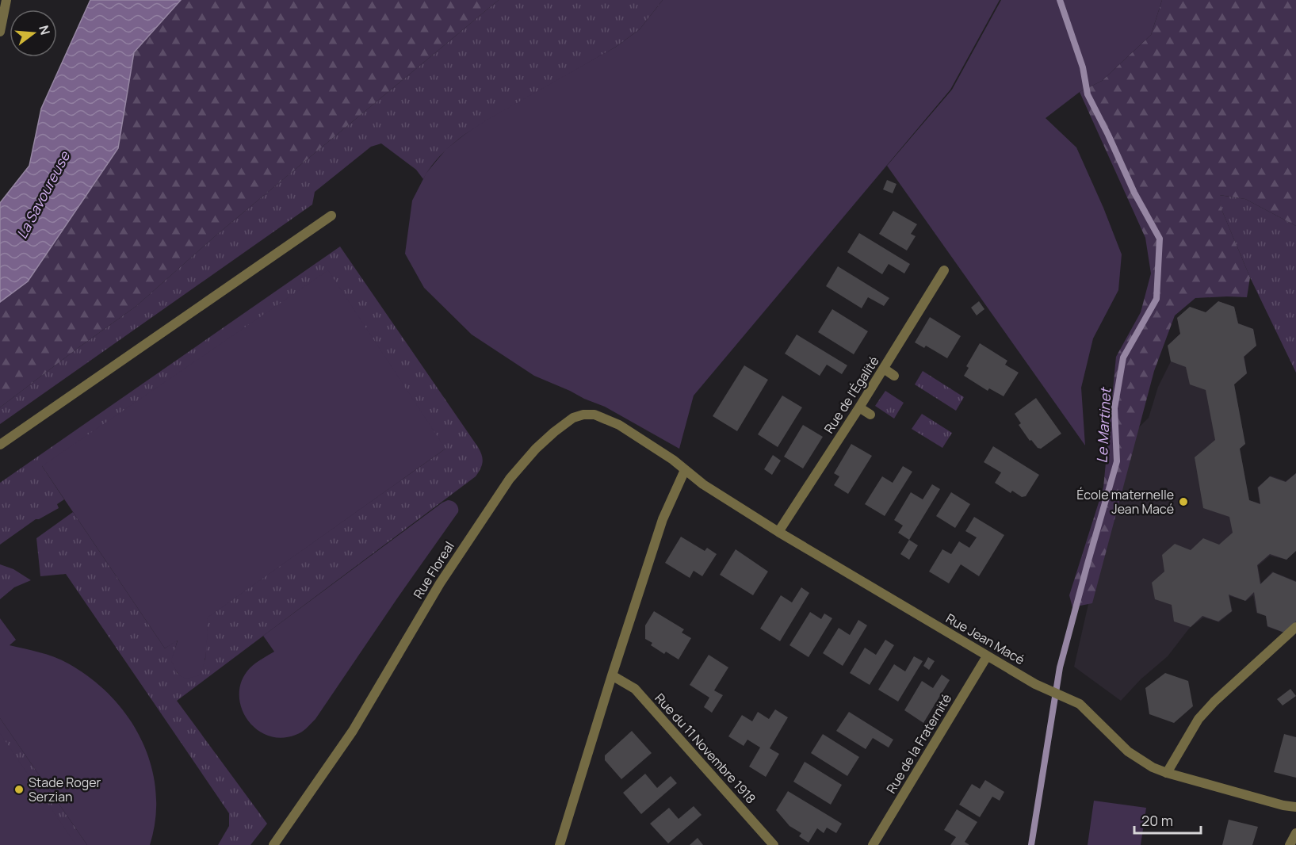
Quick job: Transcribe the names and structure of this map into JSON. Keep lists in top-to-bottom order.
{
  "streets": {
    "street": [
      "Rue de l'Égalité",
      "Rue Floreal",
      "Rue Jean Macé",
      "Rue de la Fraternité",
      "Rue du 11 Novembre 1918"
    ]
  },
  "crossings": [
    ["Rue de l'Égalité", "Rue Jean Macé"],
    ["Rue Floreal", "Rue Jean Macé"],
    ["Rue Jean Macé", "Rue de la Fraternité"]
  ],
  "water": ["La Savoureuse", "Le Martinet"],
  "places": ["École maternelle Jean Macé", "Stade Roger Serzian"],
  "scale_bar": "20 m",
  "north": "right"
}
